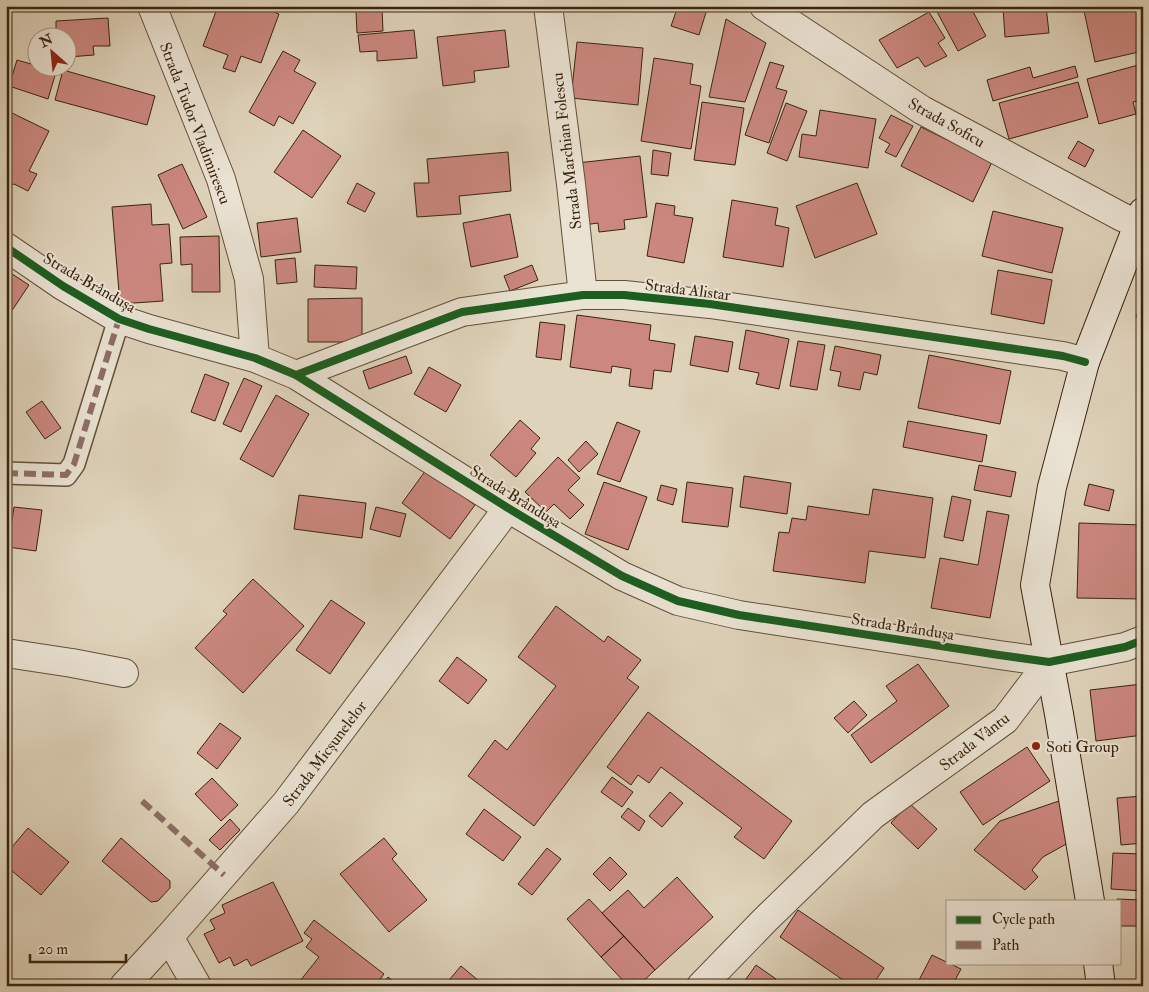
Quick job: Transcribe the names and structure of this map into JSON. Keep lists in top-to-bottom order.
{
  "streets": {
    "street": [
      "Strada Soficu",
      "Strada Tudor Vladimirescu",
      "Strada Marchian Folescu",
      "Strada Brândușa",
      "Strada Alistar",
      "Strada Vântu",
      "Strada Micșunelelor"
    ]
  },
  "crossings": [
    ["Strada Tudor Vladimirescu", "Strada Brândușa"],
    ["Strada Marchian Folescu", "Strada Alistar"],
    ["Strada Brândușa", "Strada Alistar"],
    ["Strada Brândușa", "Strada Vântu"],
    ["Strada Brândușa", "Strada Micșunelelor"]
  ],
  "places": ["Soti Group"],
  "legend": ["Cycle path", "Path"],
  "scale_bar": "20 m",
  "north": "top left"
}
